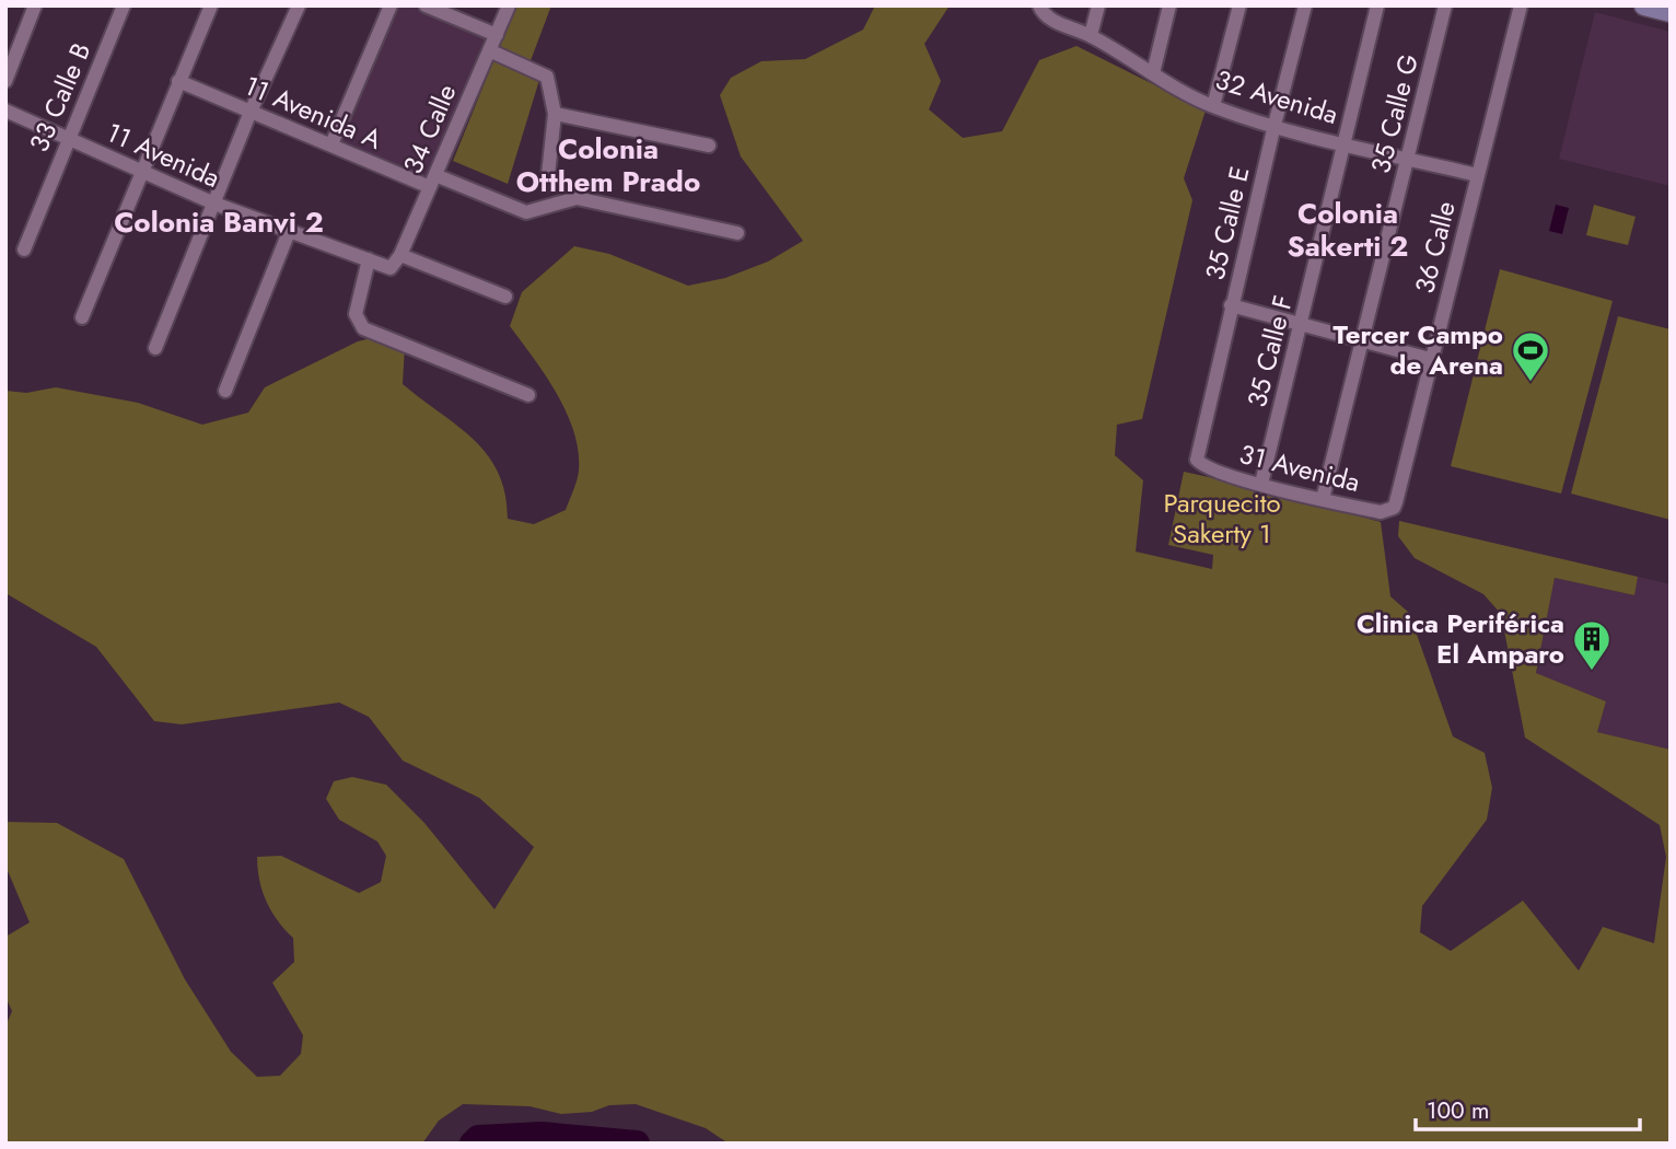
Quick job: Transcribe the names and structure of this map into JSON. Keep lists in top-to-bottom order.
{
  "streets": {
    "street": [
      "33 Calle B",
      "32 Avenida",
      "11 Avenida A",
      "35 Calle G",
      "34 Calle",
      "11 Avenida",
      "35 Calle E",
      "36 Calle",
      "35 Calle F",
      "31 Avenida"
    ]
  },
  "crossings": [
    ["33 Calle B", "11 Avenida"],
    ["32 Avenida", "35 Calle G"],
    ["32 Avenida", "35 Calle E"],
    ["32 Avenida", "36 Calle"],
    ["32 Avenida", "35 Calle F"],
    ["11 Avenida A", "34 Calle"],
    ["35 Calle G", "31 Avenida"],
    ["34 Calle", "11 Avenida"],
    ["35 Calle E", "31 Avenida"],
    ["36 Calle", "31 Avenida"],
    ["35 Calle F", "31 Avenida"]
  ],
  "districts": ["Colonia Otthem Prado", "Colonia Sakerti 2", "Colonia Banvi 2"],
  "parks": ["Parquecito Sakerty 1"],
  "places": {
    "sports": ["Tercer Campo de Arena"],
    "building": ["Clinica Periférica El Amparo"]
  },
  "scale_bar": "100 m"
}
